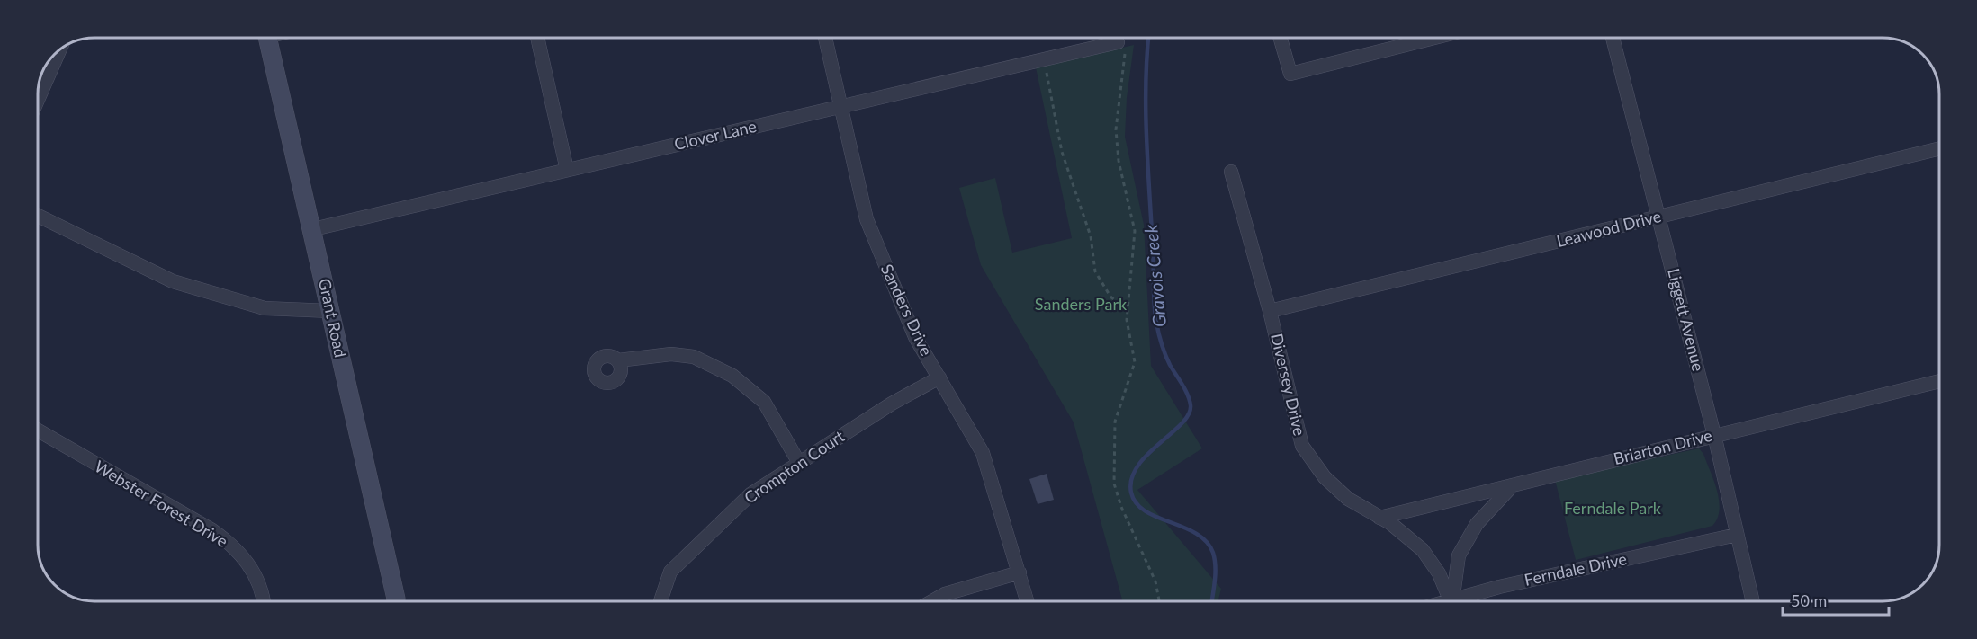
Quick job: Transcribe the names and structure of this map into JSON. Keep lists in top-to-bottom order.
{
  "streets": {
    "street": [
      "Clover Lane",
      "Leawood Drive",
      "Sanders Drive",
      "Grant Road",
      "Liggett Avenue",
      "Diversey Drive",
      "Briarton Drive",
      "Crompton Court",
      "Webster Forest Drive",
      "Ferndale Drive"
    ]
  },
  "crossings": [
    ["Clover Lane", "Sanders Drive"],
    ["Clover Lane", "Grant Road"],
    ["Leawood Drive", "Liggett Avenue"],
    ["Leawood Drive", "Diversey Drive"],
    ["Sanders Drive", "Crompton Court"],
    ["Liggett Avenue", "Briarton Drive"],
    ["Liggett Avenue", "Ferndale Drive"],
    ["Diversey Drive", "Briarton Drive"]
  ],
  "water": ["Gravois Creek"],
  "parks": ["Sanders Park", "Ferndale Park"],
  "scale_bar": "50 m"
}
